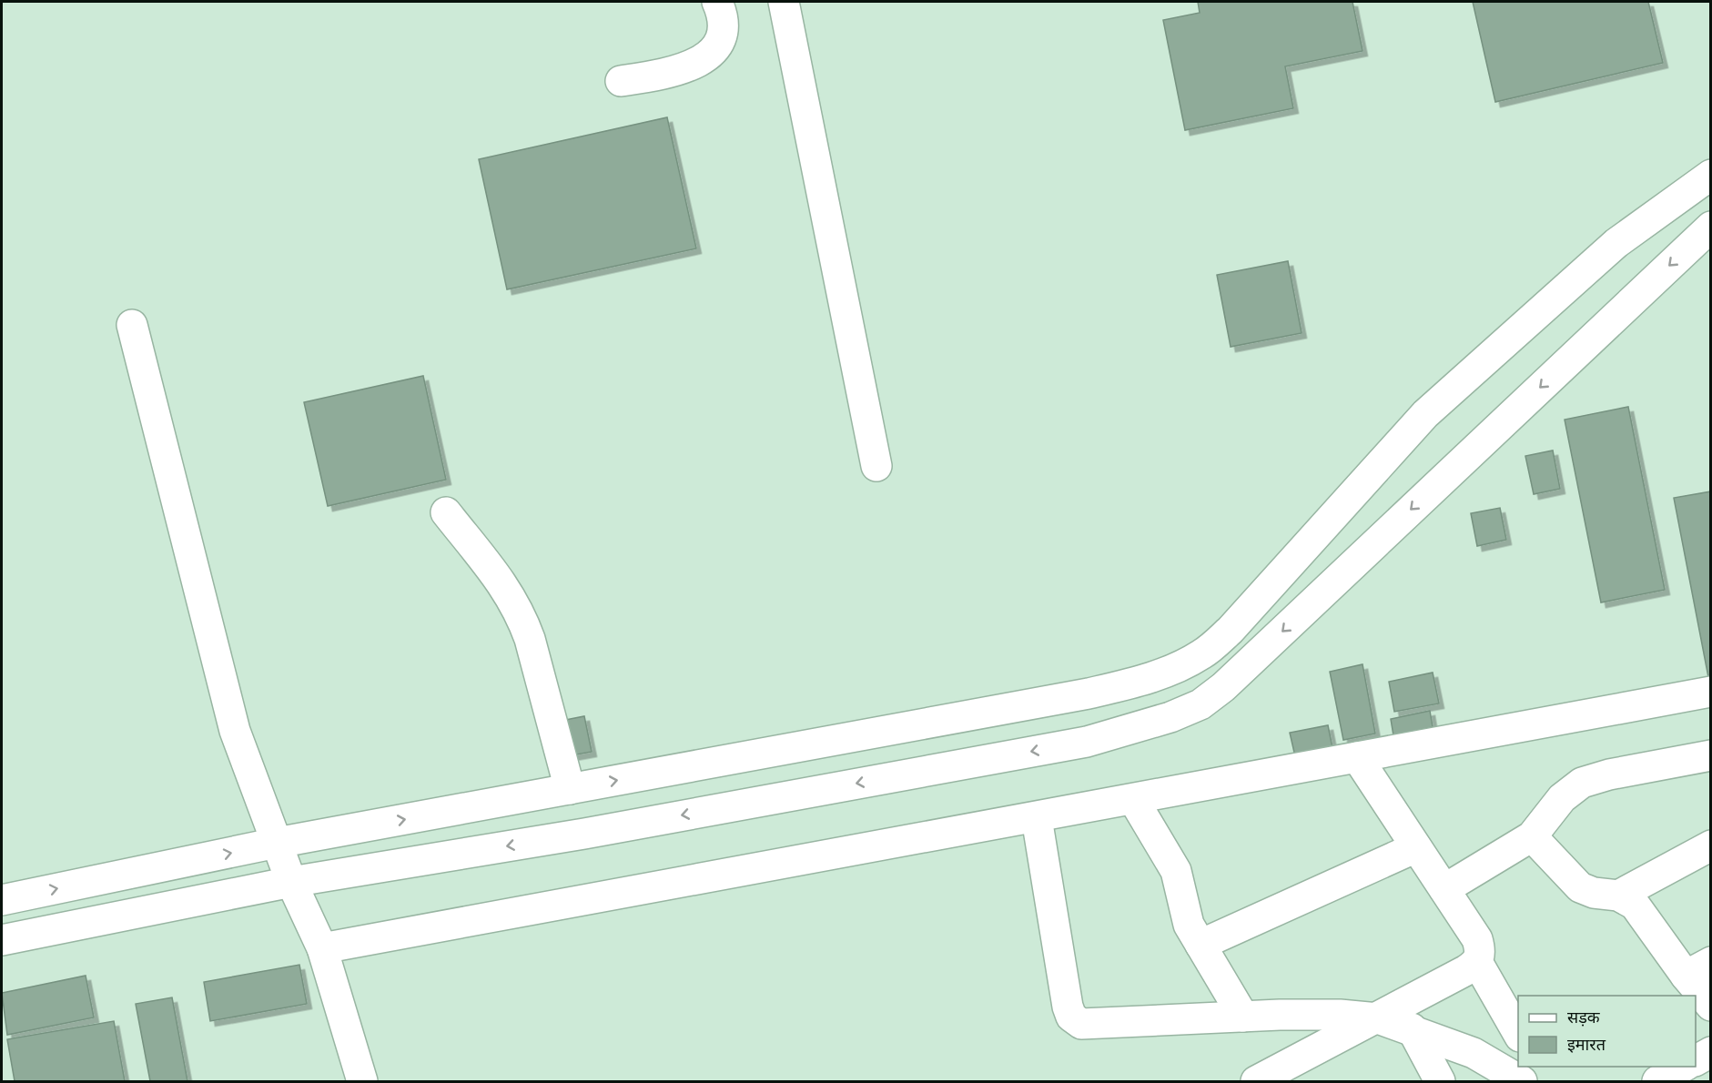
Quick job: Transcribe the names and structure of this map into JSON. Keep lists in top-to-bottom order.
{
  "legend": ["सड़क", "इमारत"]
}
